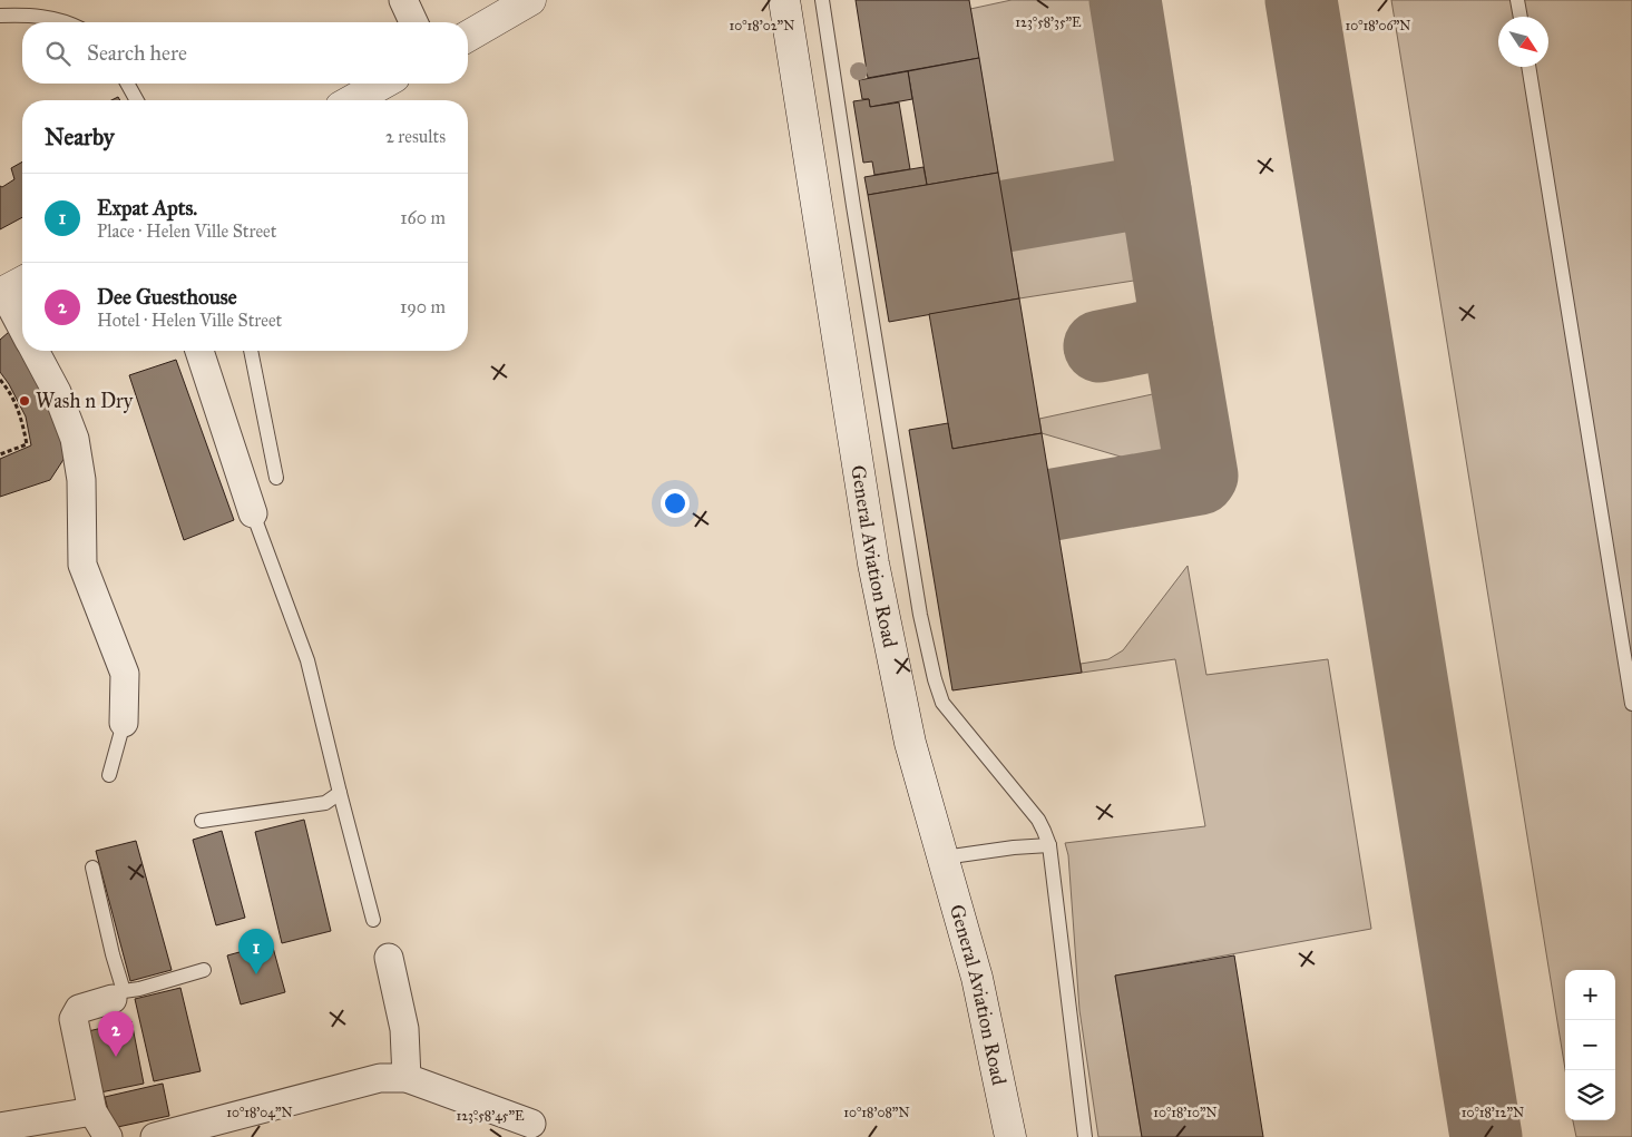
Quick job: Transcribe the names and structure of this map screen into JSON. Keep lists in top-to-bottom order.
{
  "streets": {
    "main road": ["General Aviation Road"]
  },
  "places": ["Wash n Dry"],
  "north": "bottom right",
  "page": {
    "search": "Search here",
    "heading": ["Nearby", "2 results"],
    "list": [
      {
        "mark": "1",
        "name": "Expat Apts.",
        "note": "Place · Helen Ville Street",
        "value": "160 m"
      },
      {
        "mark": "2",
        "name": "Dee Guesthouse",
        "note": "Hotel · Helen Ville Street",
        "value": "190 m"
      }
    ],
    "pins": ["1", "2"],
    "map_buttons": ["+", "−"]
  },
  "coordinates": [
    "123°58'35\"E",
    "10°18'02\"N",
    "10°18'06\"N",
    "10°18'04\"N",
    "10°18'08\"N",
    "10°18'10\"N",
    "10°18'12\"N",
    "123°58'45\"E"
  ]
}
